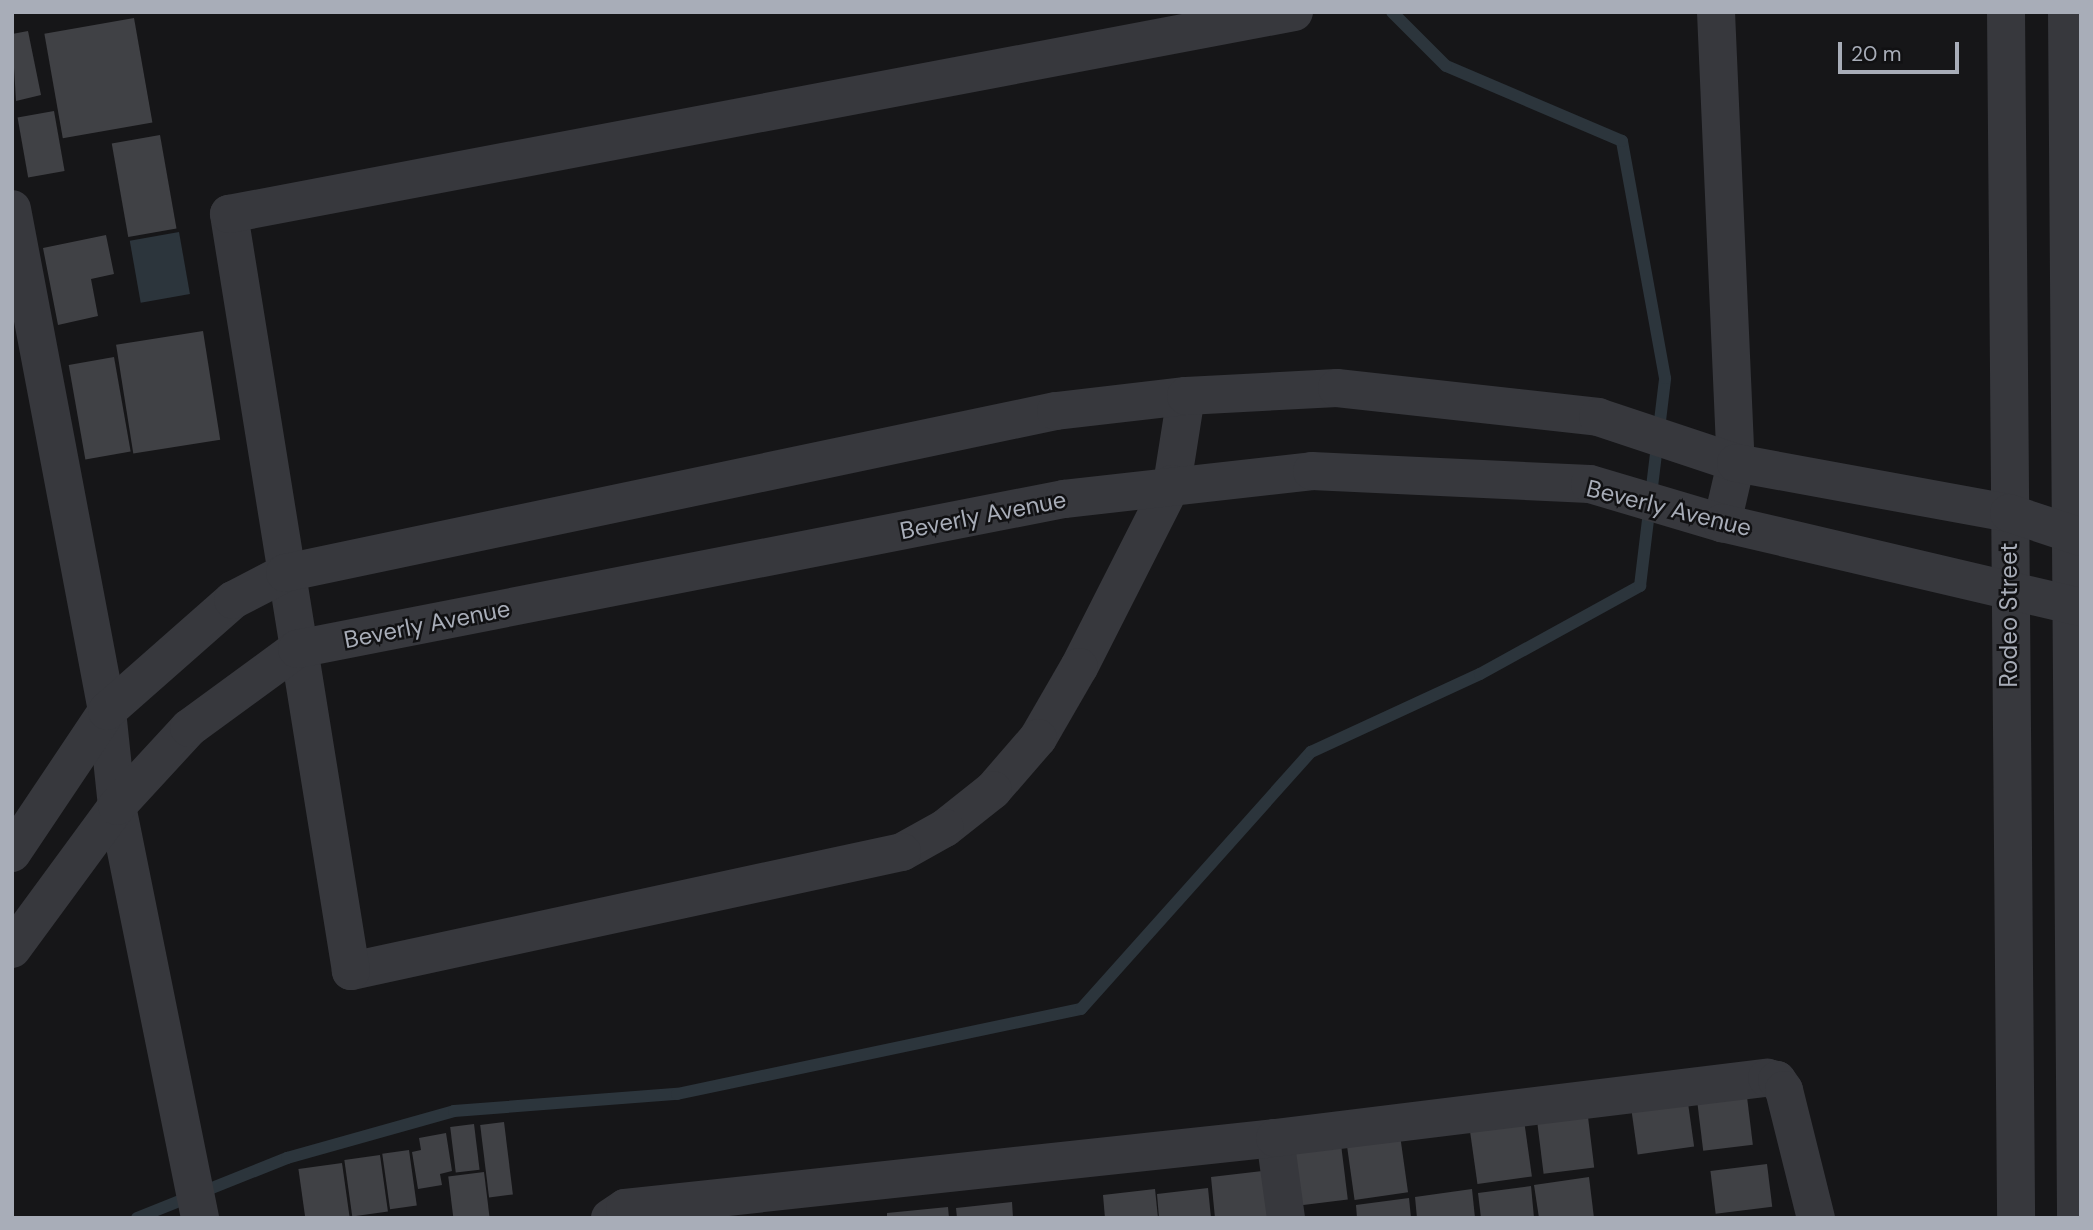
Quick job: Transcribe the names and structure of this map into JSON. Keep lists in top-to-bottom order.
{
  "streets": {
    "street": ["Beverly Avenue", "Rodeo Street"]
  },
  "crossings": [
    ["Beverly Avenue", "Rodeo Street"]
  ],
  "scale_bar": "20 m"
}
